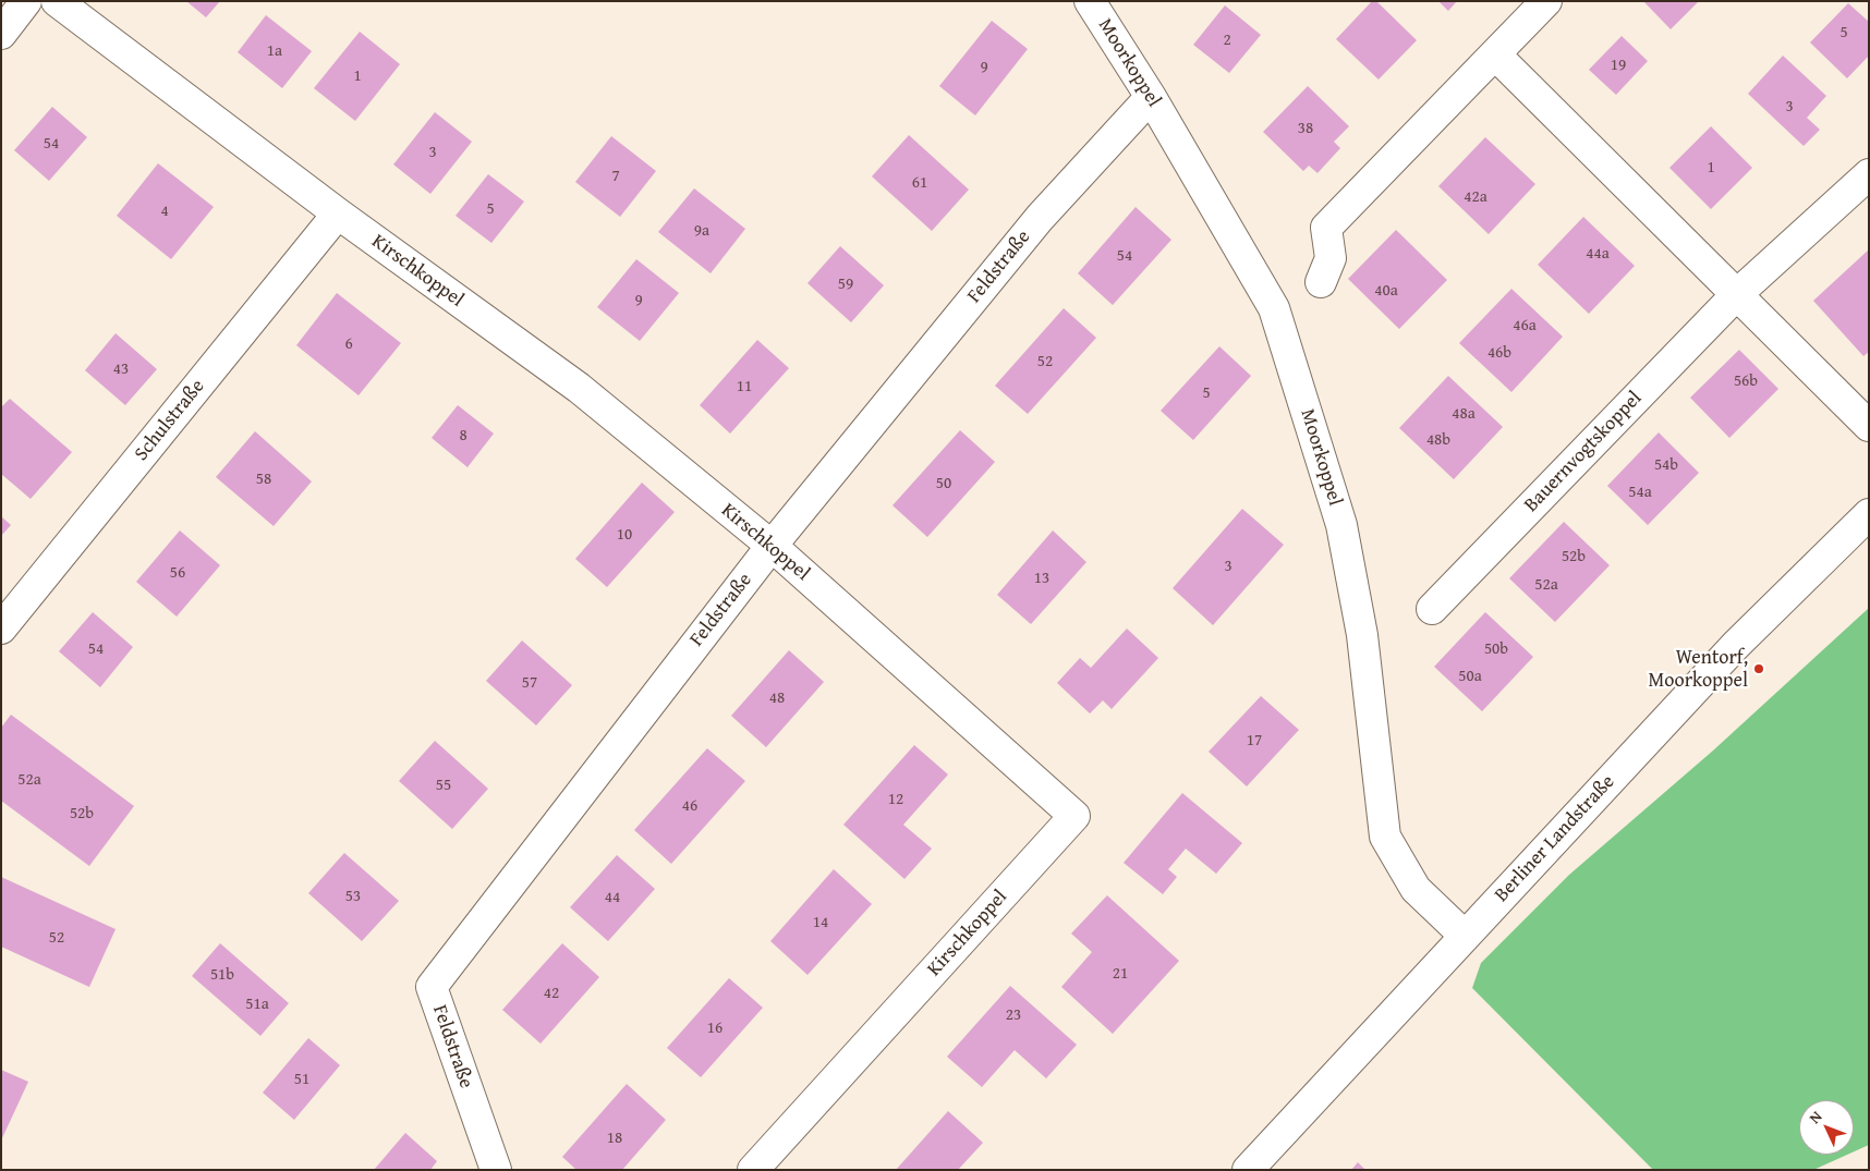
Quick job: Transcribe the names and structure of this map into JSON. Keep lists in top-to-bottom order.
{
  "streets": {
    "street": [
      "Moorkoppel",
      "Feldstraße",
      "Kirschkoppel",
      "Schulstraße",
      "Bauernvogtskoppel",
      "Berliner Landstraße"
    ]
  },
  "crossings": [
    ["Moorkoppel", "Feldstraße"],
    ["Moorkoppel", "Berliner Landstraße"],
    ["Feldstraße", "Kirschkoppel"],
    ["Kirschkoppel", "Schulstraße"]
  ],
  "places": ["Wentorf, Moorkoppel"],
  "house_numbers": [
    "5",
    "2",
    "1a",
    "19",
    "9",
    "1",
    "3",
    "38",
    "54",
    "3",
    "1",
    "7",
    "61",
    "42a",
    "5",
    "4",
    "9a",
    "44a",
    "54",
    "59",
    "40a",
    "9",
    "46a",
    "6",
    "46b",
    "52",
    "43",
    "56b",
    "11",
    "5",
    "48a",
    "8",
    "48b",
    "54b",
    "58",
    "50",
    "54a",
    "10",
    "52b",
    "3",
    "56",
    "13",
    "52a",
    "54",
    "50b",
    "50a",
    "57",
    "48",
    "17",
    "52a",
    "55",
    "12",
    "46",
    "52b",
    "53",
    "44",
    "14",
    "52",
    "21",
    "51b",
    "42",
    "51a",
    "23",
    "16",
    "51",
    "18"
  ],
  "north": "top left"
}
